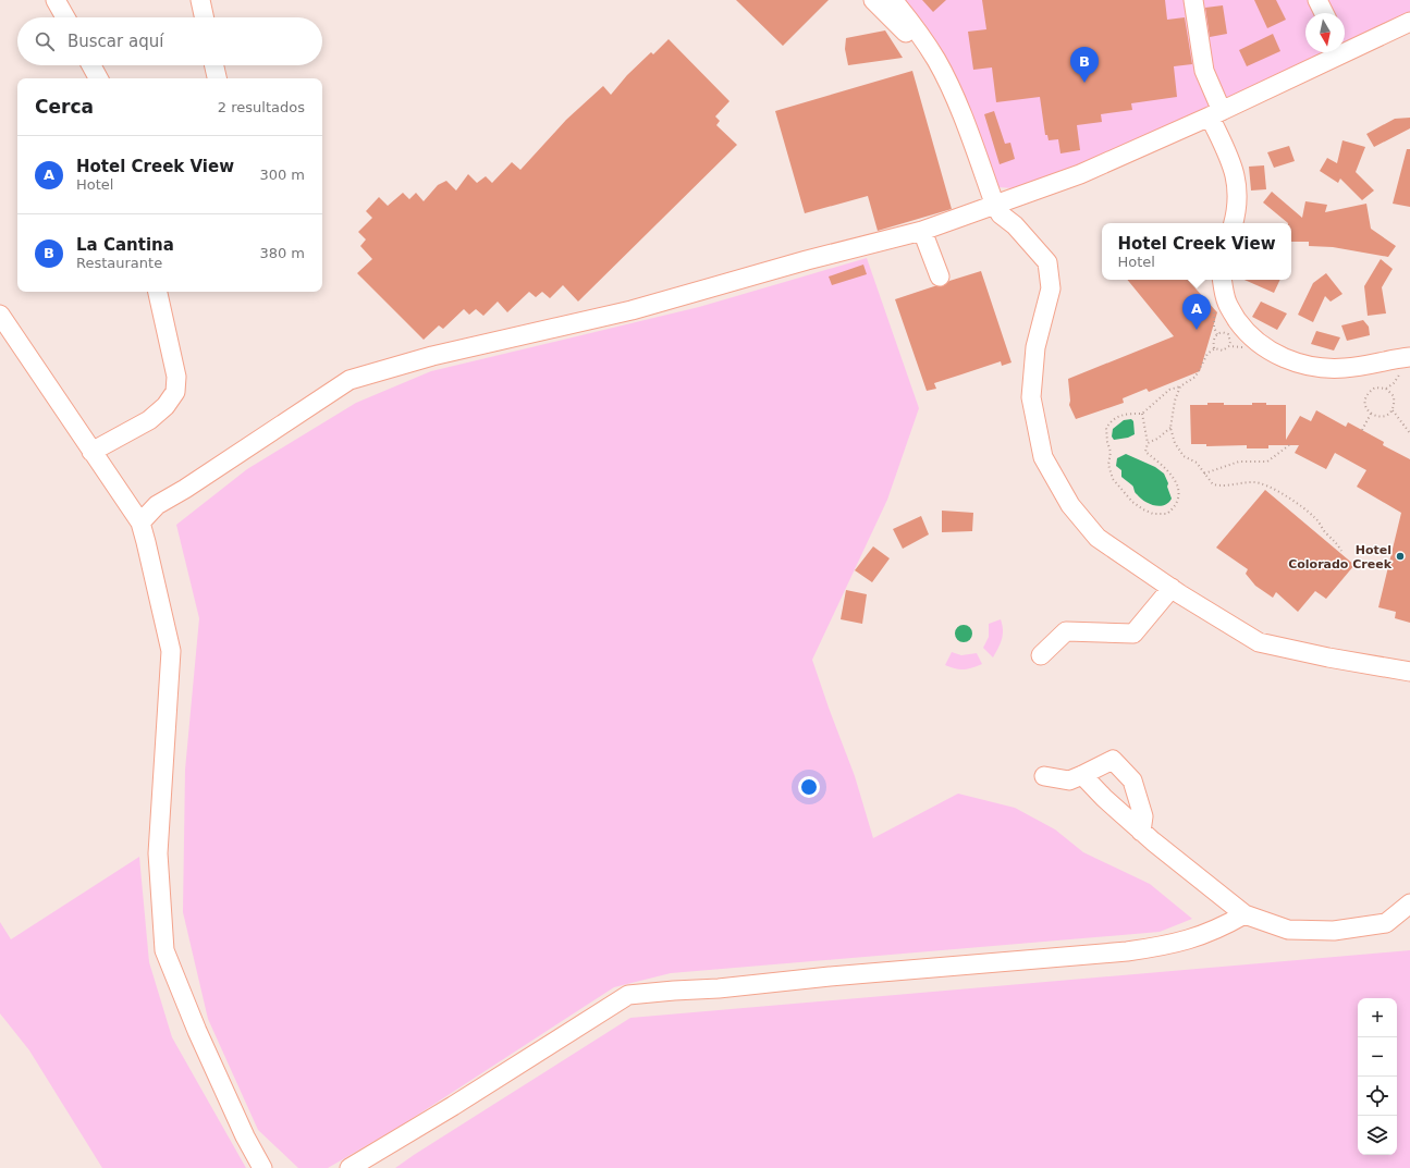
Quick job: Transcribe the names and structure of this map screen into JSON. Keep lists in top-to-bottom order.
{
  "places": ["Hotel Colorado Creek"],
  "north": "bottom",
  "page": {
    "search": "Buscar aquí",
    "pins": ["B", "A"],
    "heading": ["Cerca", "2 resultados"],
    "list": [
      {
        "mark": "A",
        "name": "Hotel Creek View",
        "note": "Hotel",
        "value": "300 m"
      },
      {
        "mark": "B",
        "name": "La Cantina",
        "note": "Restaurante",
        "value": "380 m"
      }
    ],
    "popup": ["Hotel Creek View", "Hotel"],
    "map_buttons": ["+", "−"]
  }
}
